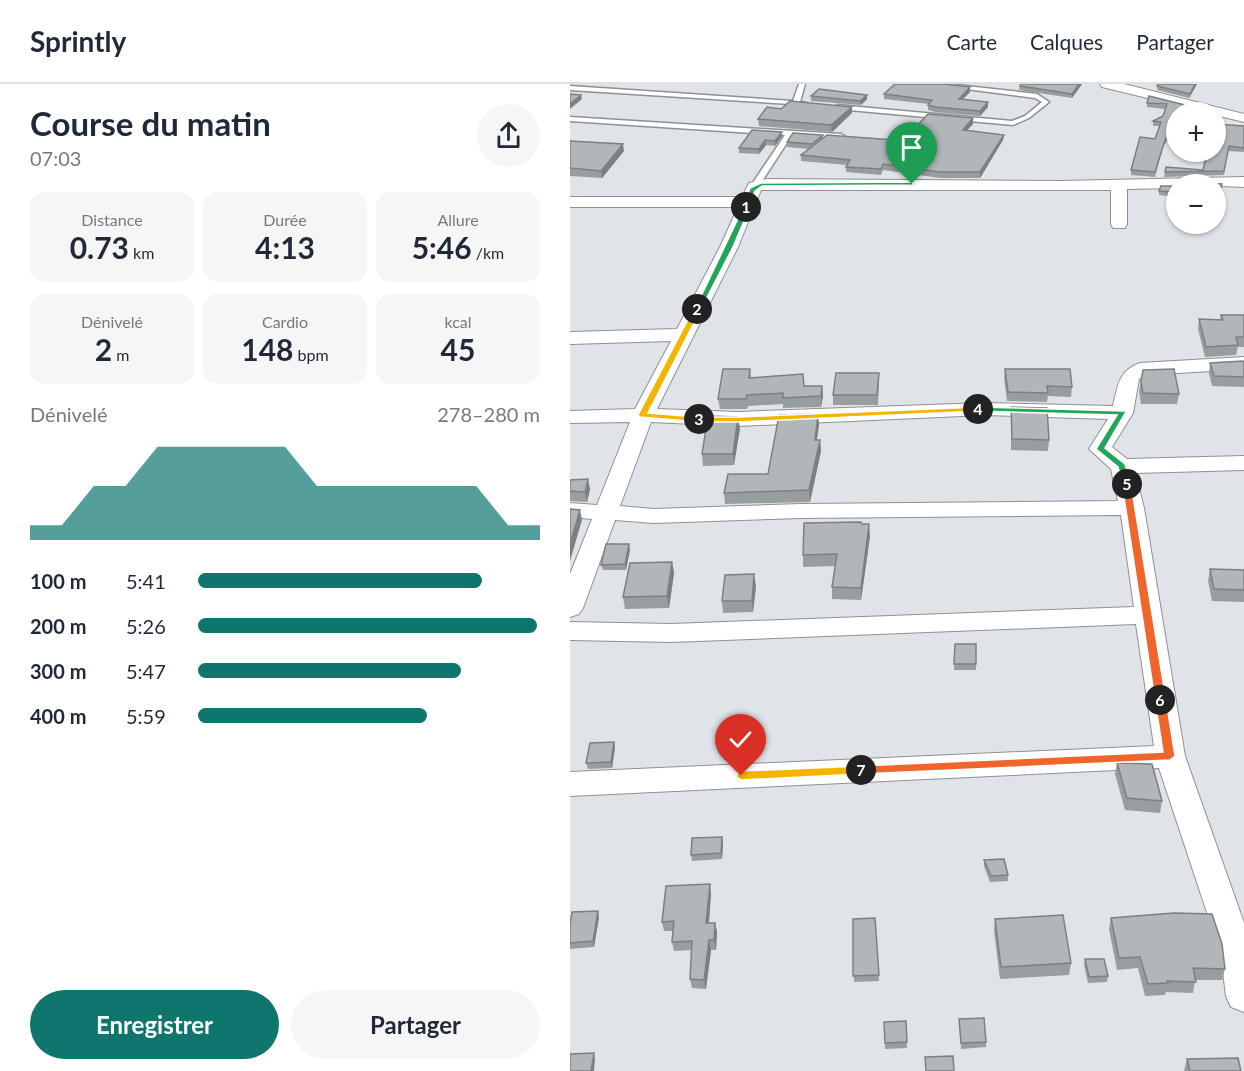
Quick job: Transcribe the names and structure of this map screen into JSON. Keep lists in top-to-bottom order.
{
  "page": {
    "header": "Sprintly",
    "nav": ["Carte", "Calques", "Partager"],
    "heading": ["Course du matin", "07:03"],
    "map_buttons": ["+", "−"],
    "stats": [
      ["Distance", "0.73 km"],
      ["Durée", "4:13"],
      ["Allure", "5:46 /km"],
      ["Dénivelé", "2 m"],
      ["Cardio", "148 bpm"],
      ["kcal", "45"]
    ],
    "pins": [
      "1",
      "2",
      "4",
      "3",
      "5",
      "6",
      "7"
    ],
    "chart": ["Dénivelé", "278–280 m"],
    "list": [
      {
        "name": "100 m",
        "note": "5:41"
      },
      {
        "name": "200 m",
        "note": "5:26"
      },
      {
        "name": "300 m",
        "note": "5:47"
      },
      {
        "name": "400 m",
        "note": "5:59"
      }
    ],
    "buttons": ["Enregistrer", "Partager"]
  }
}
